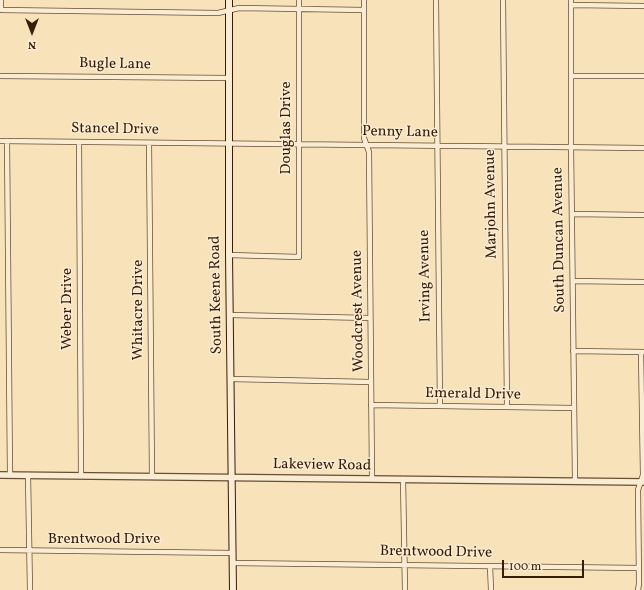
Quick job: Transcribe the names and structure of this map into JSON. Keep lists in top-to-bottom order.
{
  "streets": {
    "main road": ["South Keene Road"],
    "street": [
      "Bugle Lane",
      "Douglas Drive",
      "Stancel Drive",
      "Penny Lane",
      "Marjohn Avenue",
      "South Duncan Avenue",
      "Irving Avenue",
      "Weber Drive",
      "Whitacre Drive",
      "Woodcrest Avenue",
      "Emerald Drive",
      "Lakeview Road",
      "Brentwood Drive"
    ]
  },
  "crossings": [
    ["Bugle Lane", "South Keene Road"],
    ["Douglas Drive", "Penny Lane"],
    ["Douglas Drive", "South Keene Road"],
    ["Stancel Drive", "Penny Lane"],
    ["Stancel Drive", "South Keene Road"],
    ["Stancel Drive", "Weber Drive"],
    ["Stancel Drive", "Whitacre Drive"],
    ["Penny Lane", "Marjohn Avenue"],
    ["Penny Lane", "South Duncan Avenue"],
    ["Penny Lane", "Irving Avenue"],
    ["Penny Lane", "South Keene Road"],
    ["Penny Lane", "Woodcrest Avenue"],
    ["Marjohn Avenue", "Emerald Drive"],
    ["South Duncan Avenue", "Emerald Drive"],
    ["South Duncan Avenue", "Lakeview Road"],
    ["Irving Avenue", "Emerald Drive"],
    ["South Keene Road", "Lakeview Road"],
    ["South Keene Road", "Brentwood Drive"],
    ["Weber Drive", "Lakeview Road"],
    ["Whitacre Drive", "Lakeview Road"],
    ["Woodcrest Avenue", "Emerald Drive"],
    ["Woodcrest Avenue", "Lakeview Road"]
  ],
  "scale_bar": "100 m",
  "north": "bottom"
}
